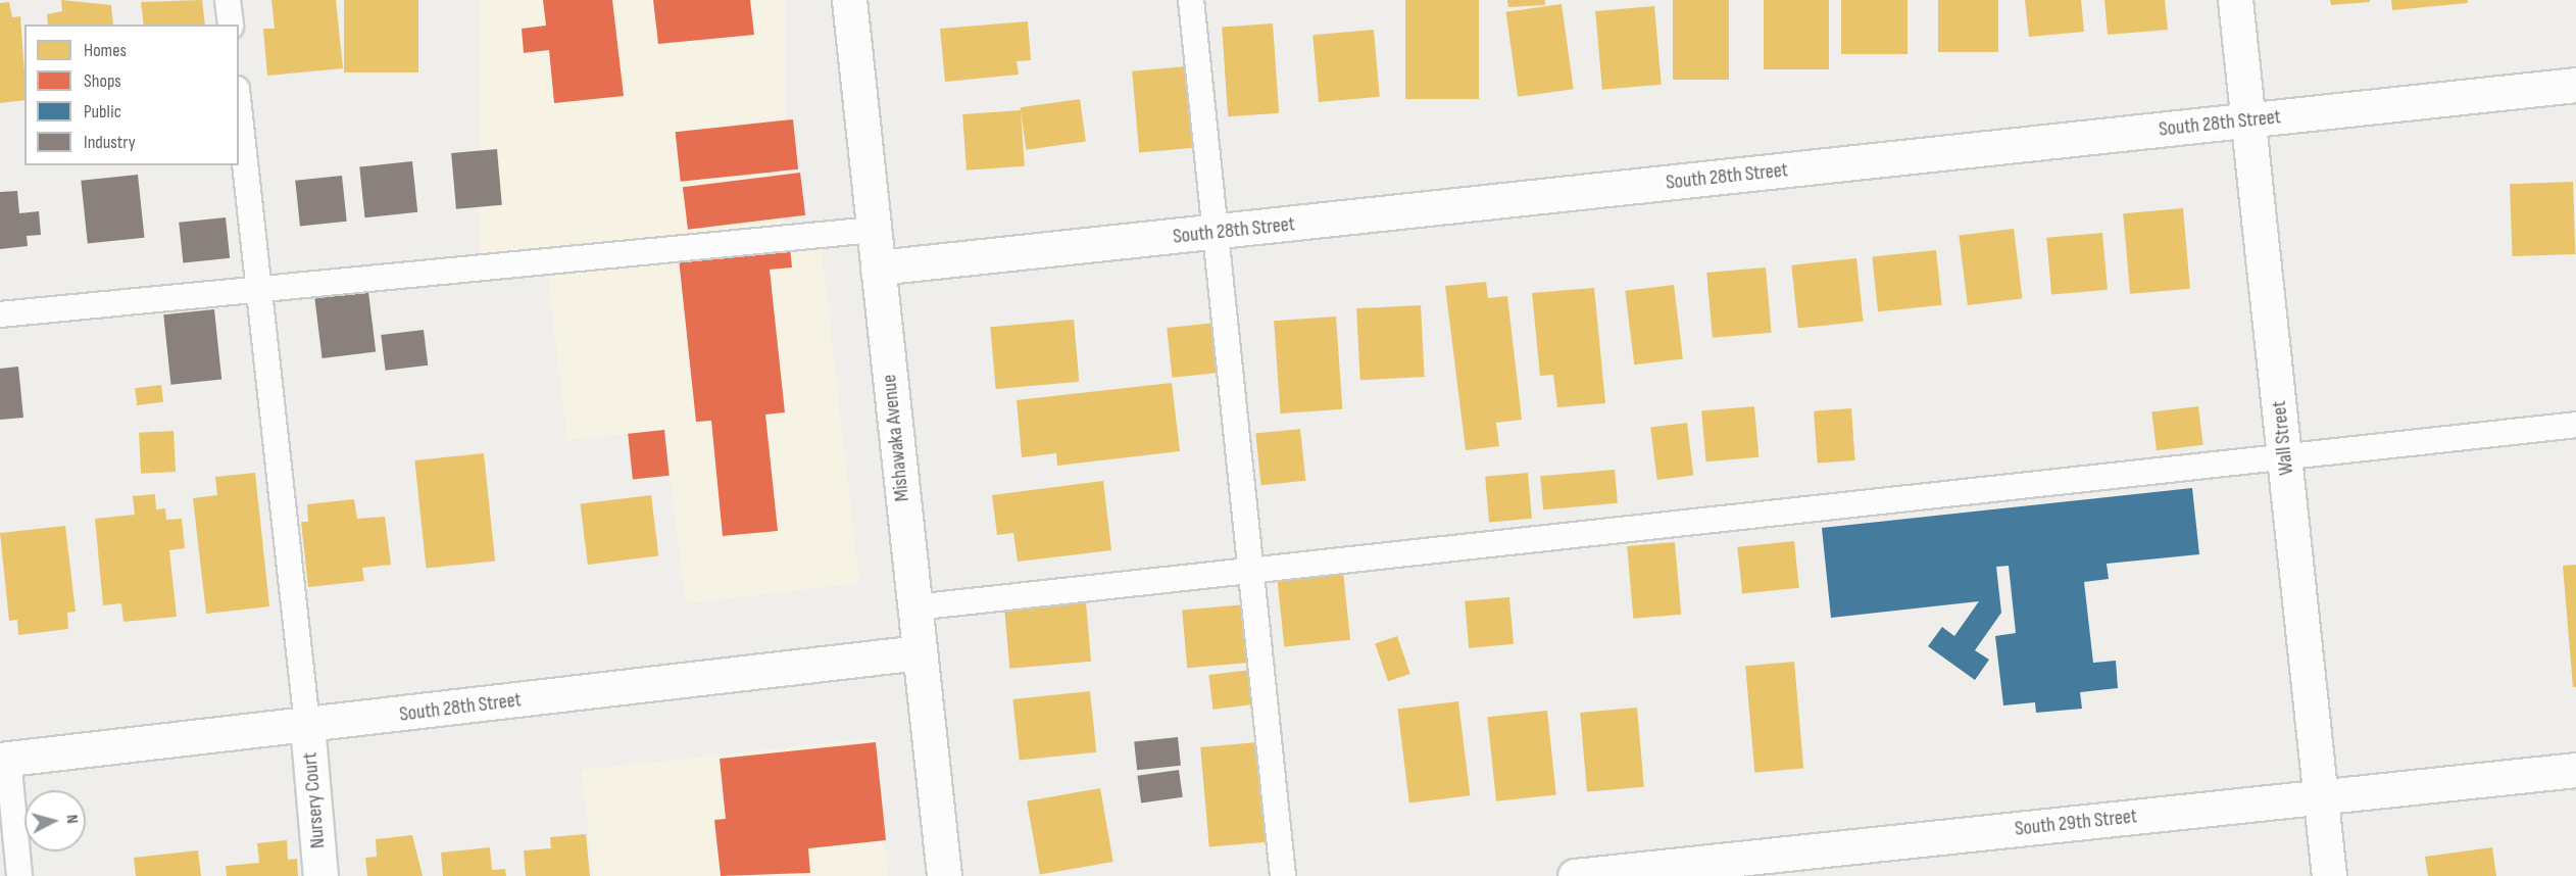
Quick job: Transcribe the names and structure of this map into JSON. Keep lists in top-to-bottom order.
{
  "streets": {
    "street": [
      "South 28th Street",
      "Mishawaka Avenue",
      "Wall Street",
      "Nursery Court",
      "South 29th Street"
    ]
  },
  "crossings": [
    ["South 28th Street", "Mishawaka Avenue"],
    ["South 28th Street", "Wall Street"],
    ["South 28th Street", "Nursery Court"],
    ["Wall Street", "South 29th Street"]
  ],
  "legend": [
    "Homes",
    "Shops",
    "Public",
    "Industry"
  ],
  "north": "right"
}
